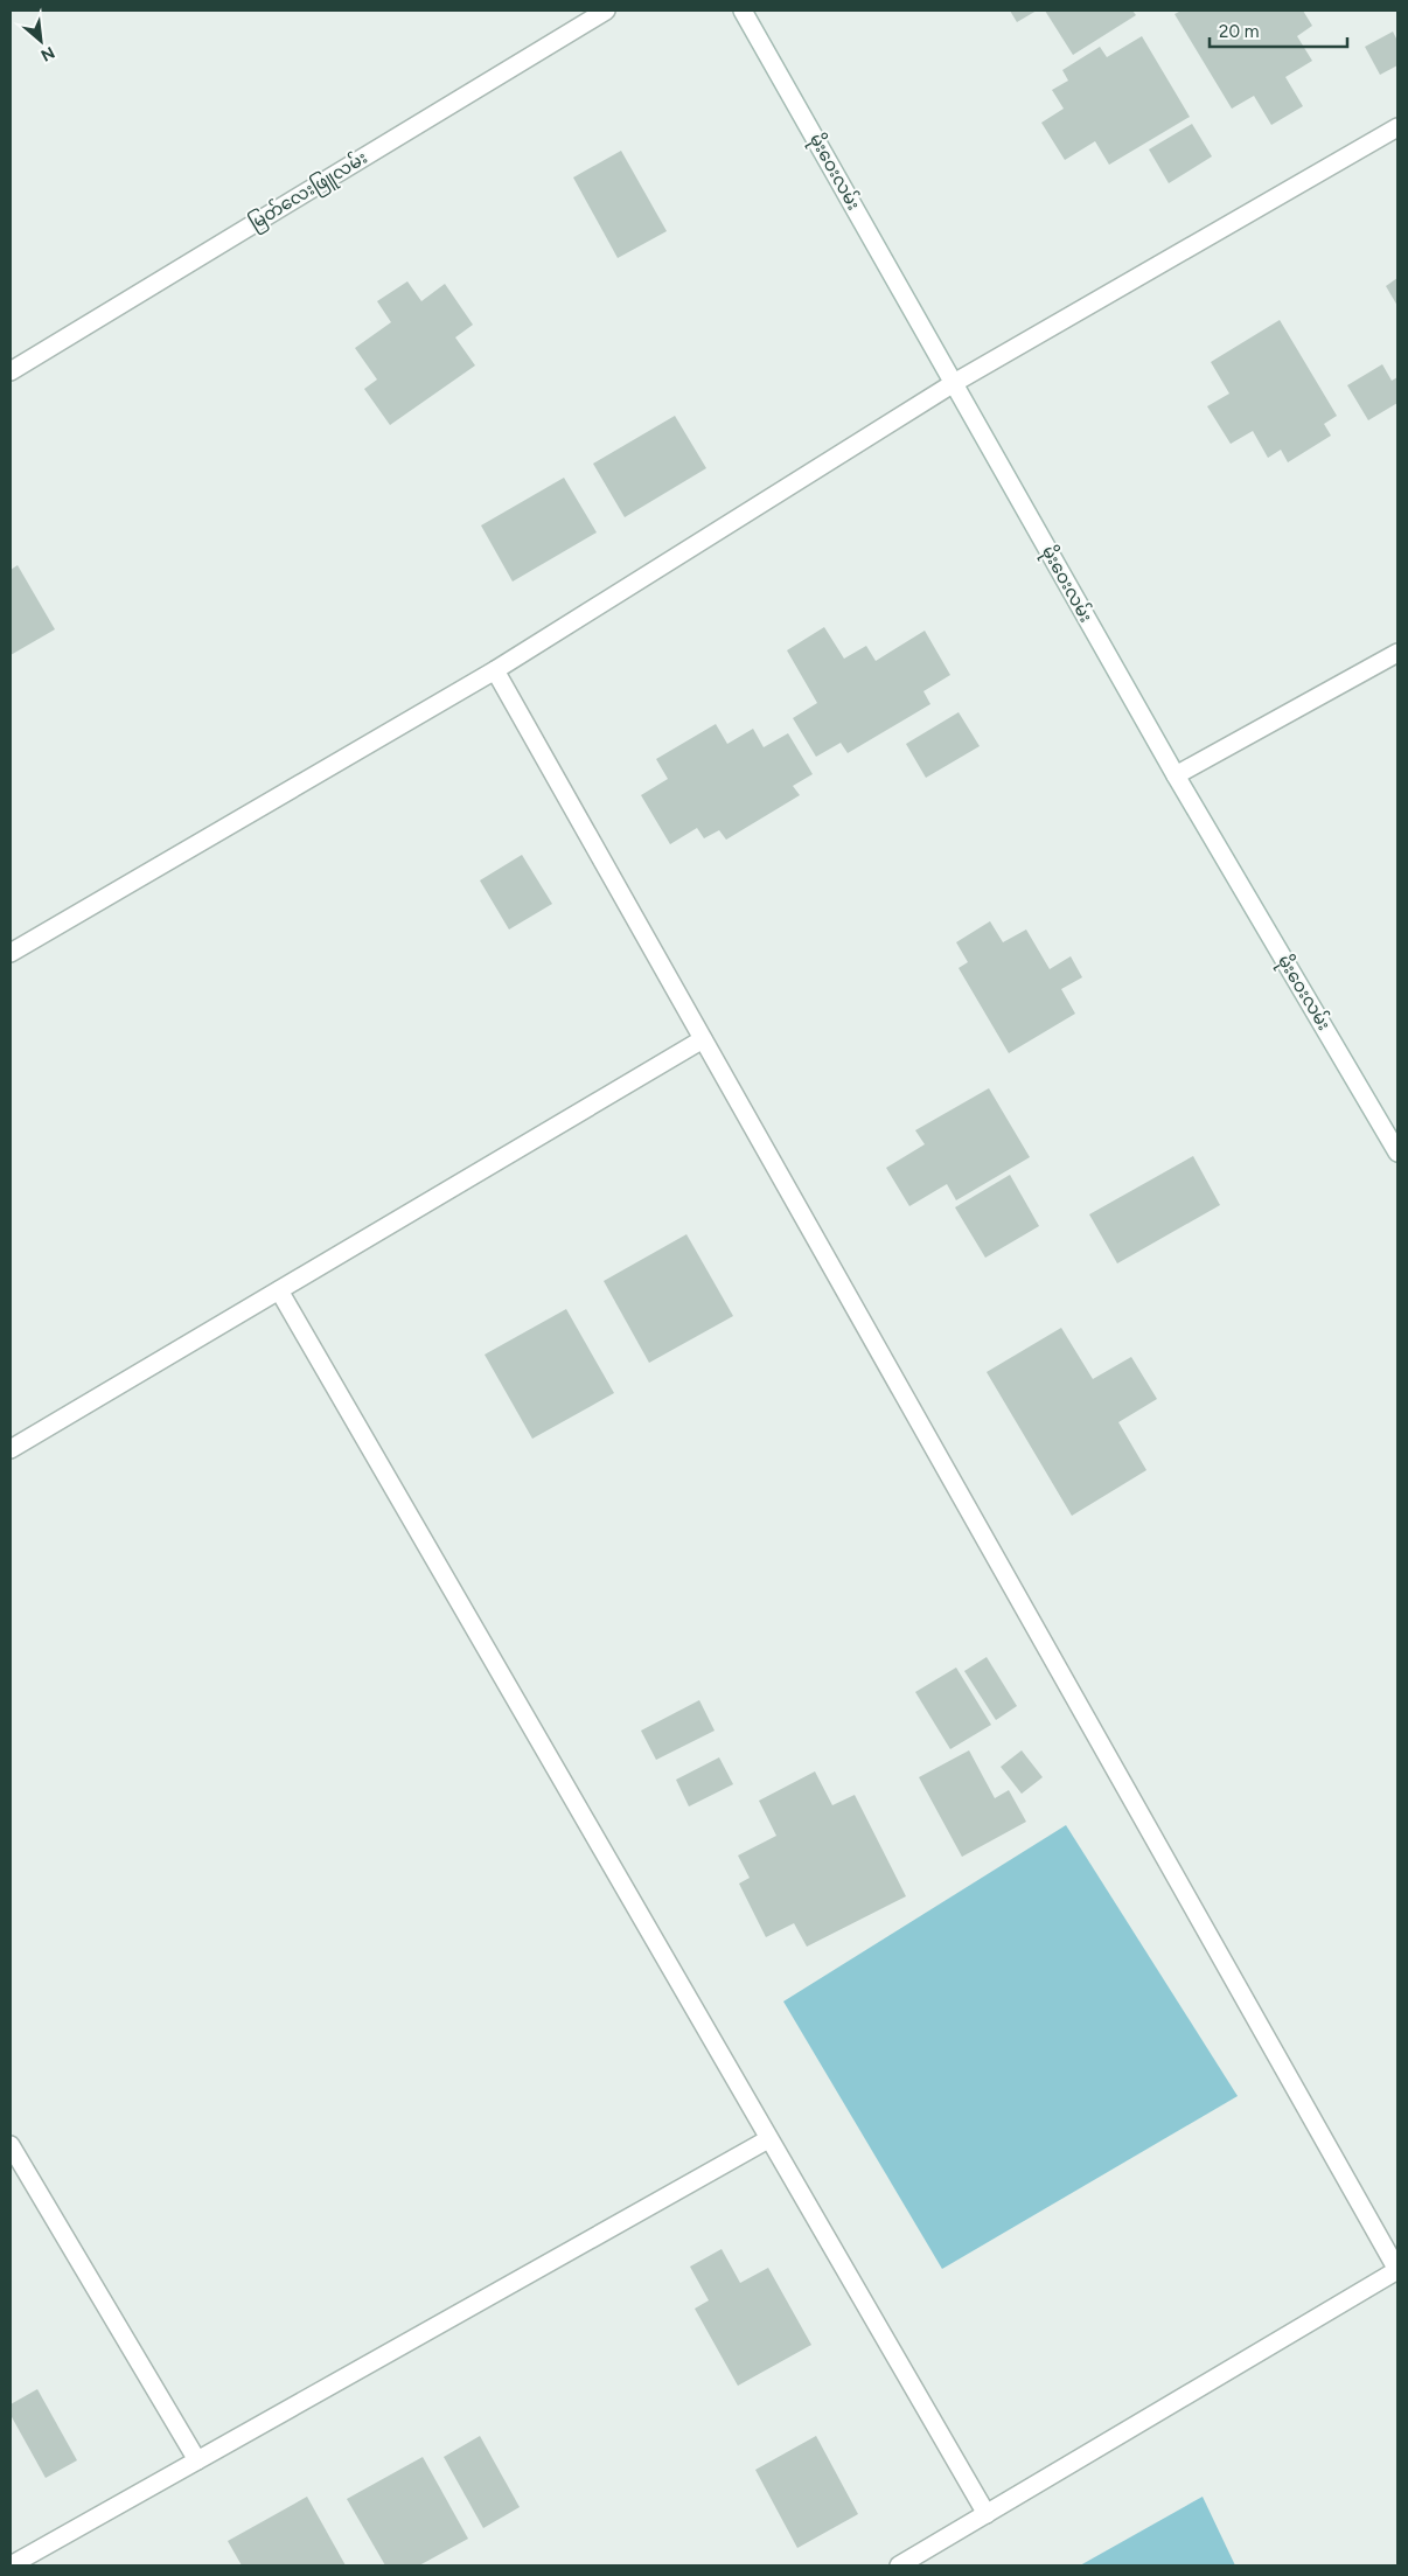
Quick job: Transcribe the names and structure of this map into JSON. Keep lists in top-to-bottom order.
{
  "streets": {
    "street": ["မိုးဝေးလမ်း", "မြတ်လေးဖြူလမ်း"]
  },
  "scale_bar": "20 m",
  "north": "bottom right"
}
